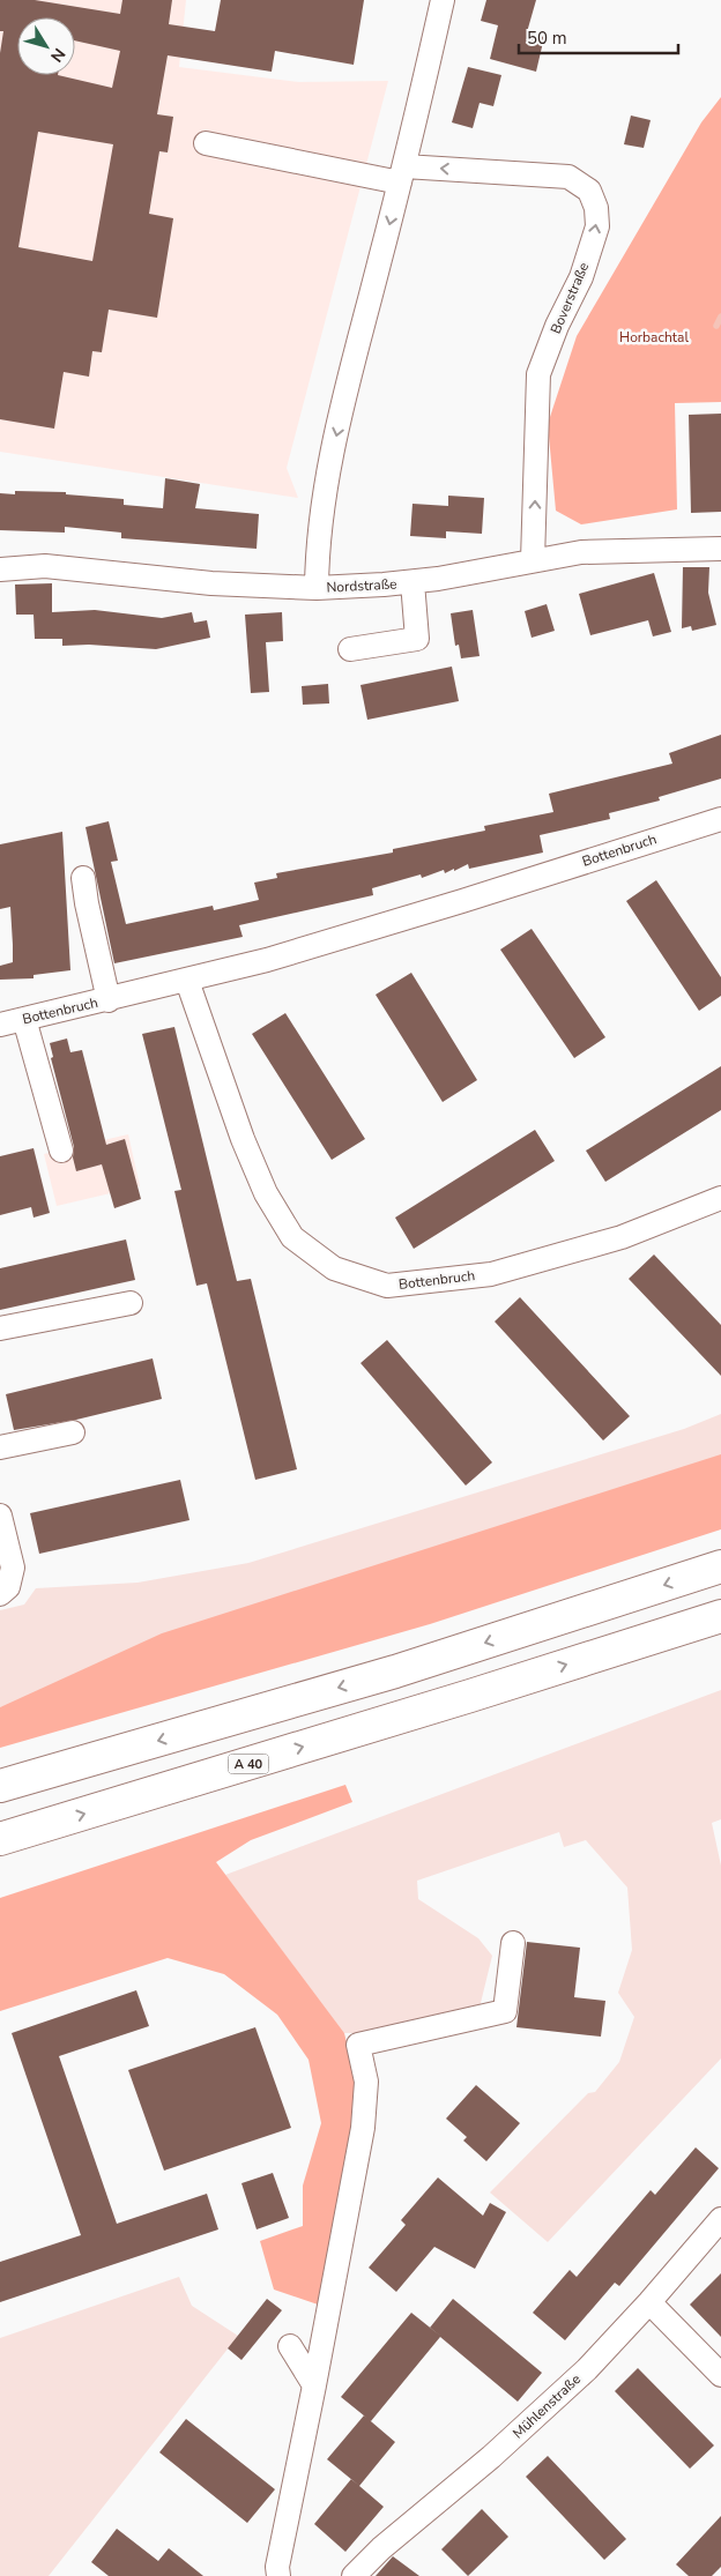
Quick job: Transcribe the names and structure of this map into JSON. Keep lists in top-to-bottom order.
{
  "streets": {
    "highway": ["A 40"],
    "street": [
      "Boverstraße",
      "Nordstraße",
      "Bottenbruch",
      "Mühlenstraße"
    ]
  },
  "crossings": [
    ["Boverstraße", "Nordstraße"]
  ],
  "parks": ["Horbachtal"],
  "scale_bar": "50 m",
  "north": "bottom right"
}
